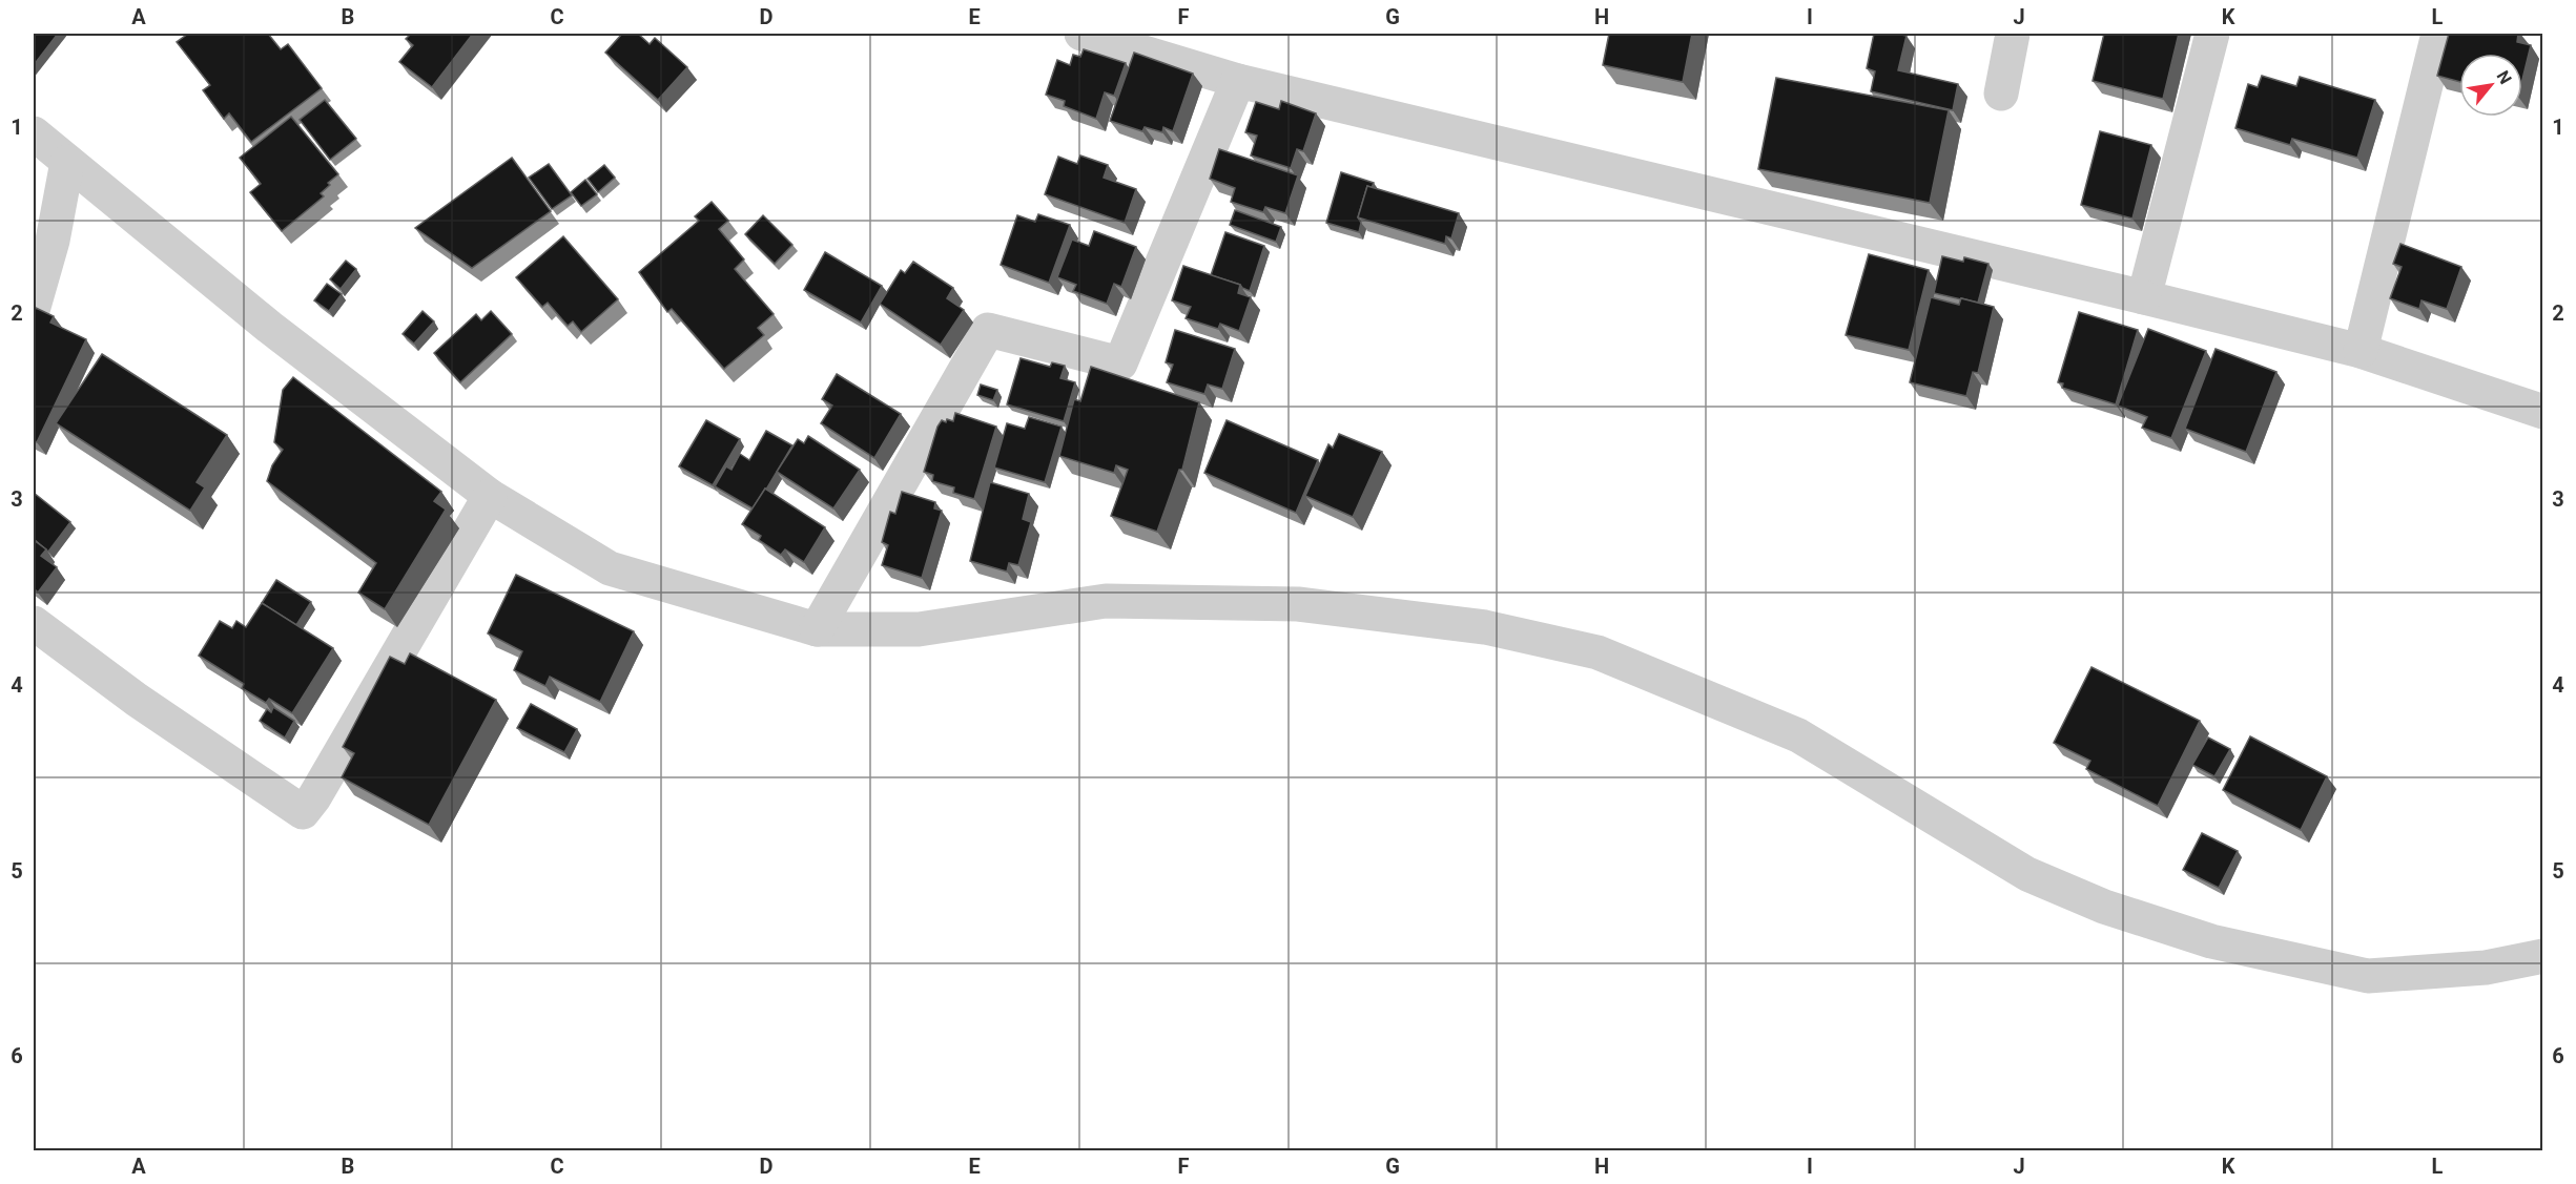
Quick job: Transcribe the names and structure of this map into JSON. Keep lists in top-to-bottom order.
{
  "north": "top right",
  "grid": {
    "columns": [
      "A",
      "B",
      "C",
      "D",
      "E",
      "F",
      "G",
      "H",
      "I",
      "J",
      "K",
      "L"
    ],
    "rows": [
      "1",
      "2",
      "3",
      "4",
      "5",
      "6"
    ]
  }
}
